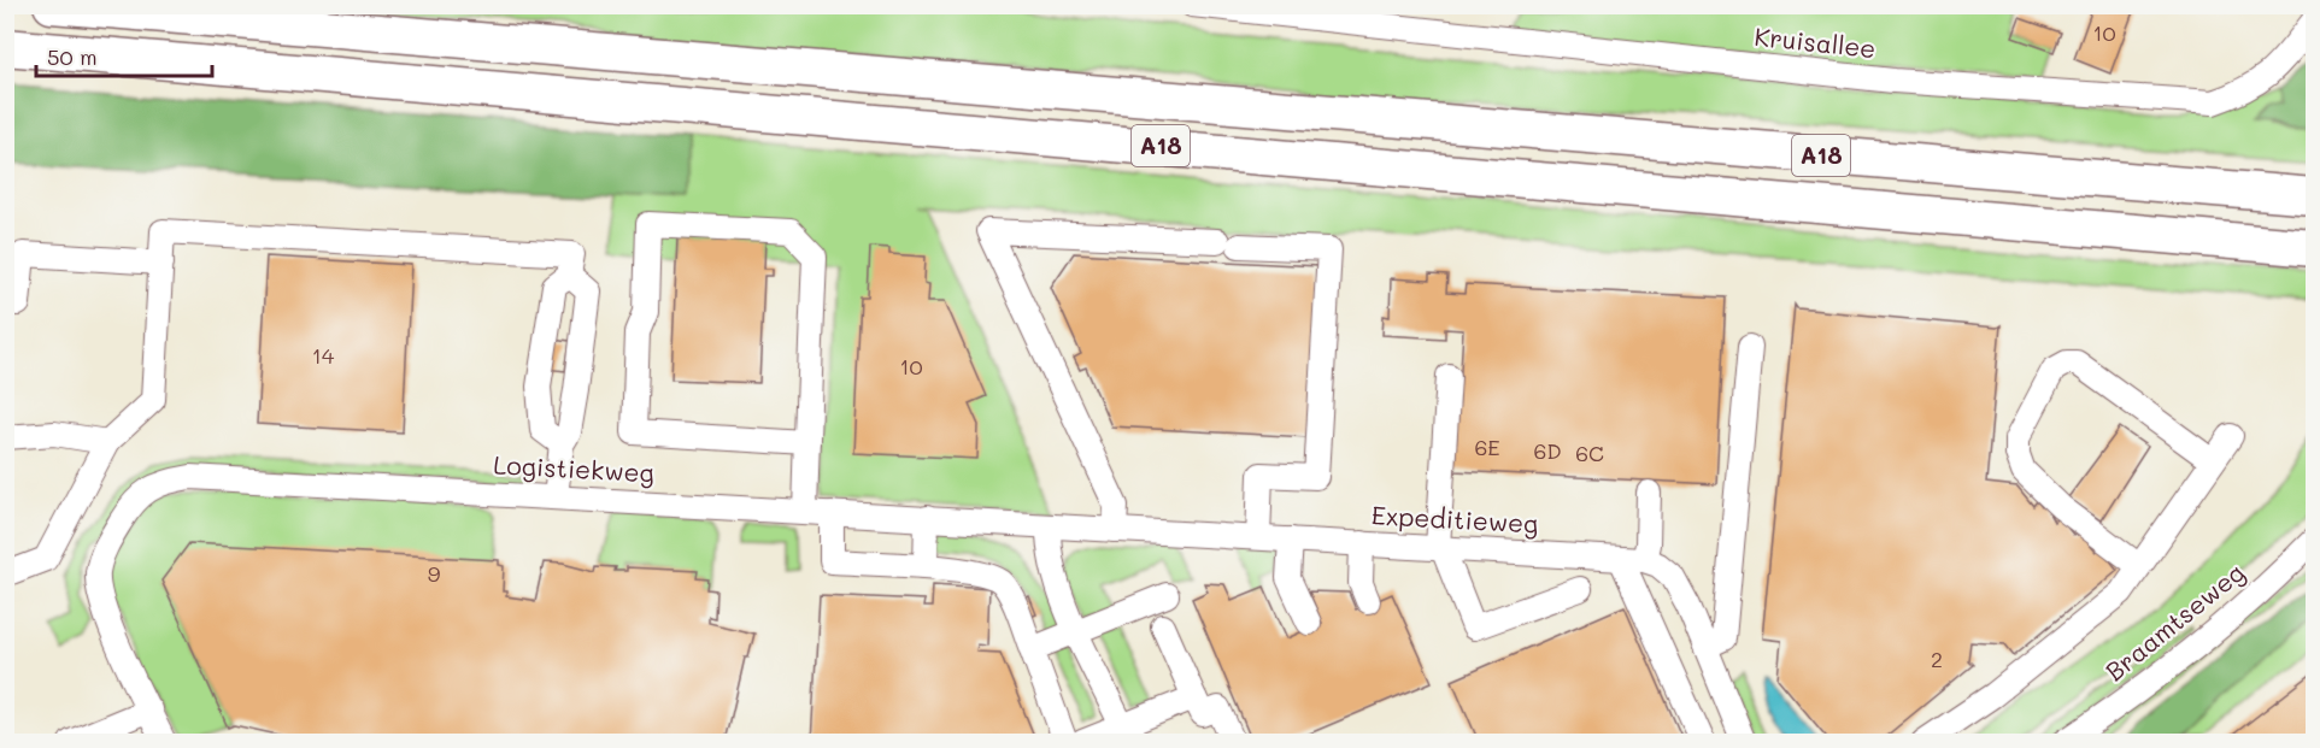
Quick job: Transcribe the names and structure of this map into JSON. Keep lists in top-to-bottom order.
{
  "streets": {
    "highway": ["A18"],
    "street": [
      "Kruisallee",
      "Logistiekweg",
      "Expeditieweg",
      "Braamtseweg"
    ]
  },
  "crossings": [
    ["Logistiekweg", "Expeditieweg"]
  ],
  "house_numbers": [
    "10",
    "14",
    "10",
    "6E",
    "6D",
    "6C",
    "9",
    "2"
  ],
  "scale_bar": "50 m"
}
